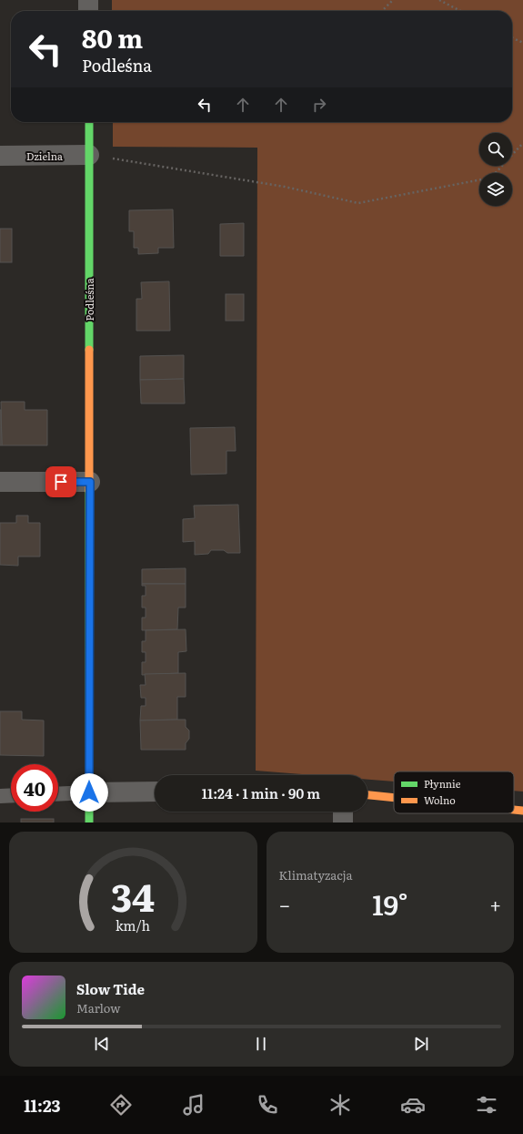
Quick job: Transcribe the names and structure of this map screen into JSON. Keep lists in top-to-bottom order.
{
  "streets": {
    "street": ["Dzielna", "Podleśna"]
  },
  "crossings": [
    ["Dzielna", "Podleśna"]
  ],
  "legend": ["Płynnie", "Wolno"],
  "page": {
    "turn": ["80 m", "Podleśna"],
    "limit": "40",
    "trip": "11:24 · 1 min · 90 m",
    "tile": "Klimatyzacja",
    "heat": ["−", "19°", "+"],
    "song": ["Slow Tide", "Marlow"],
    "tabs": "11:23",
    "gauge": ["34", "km/h"]
  }
}
